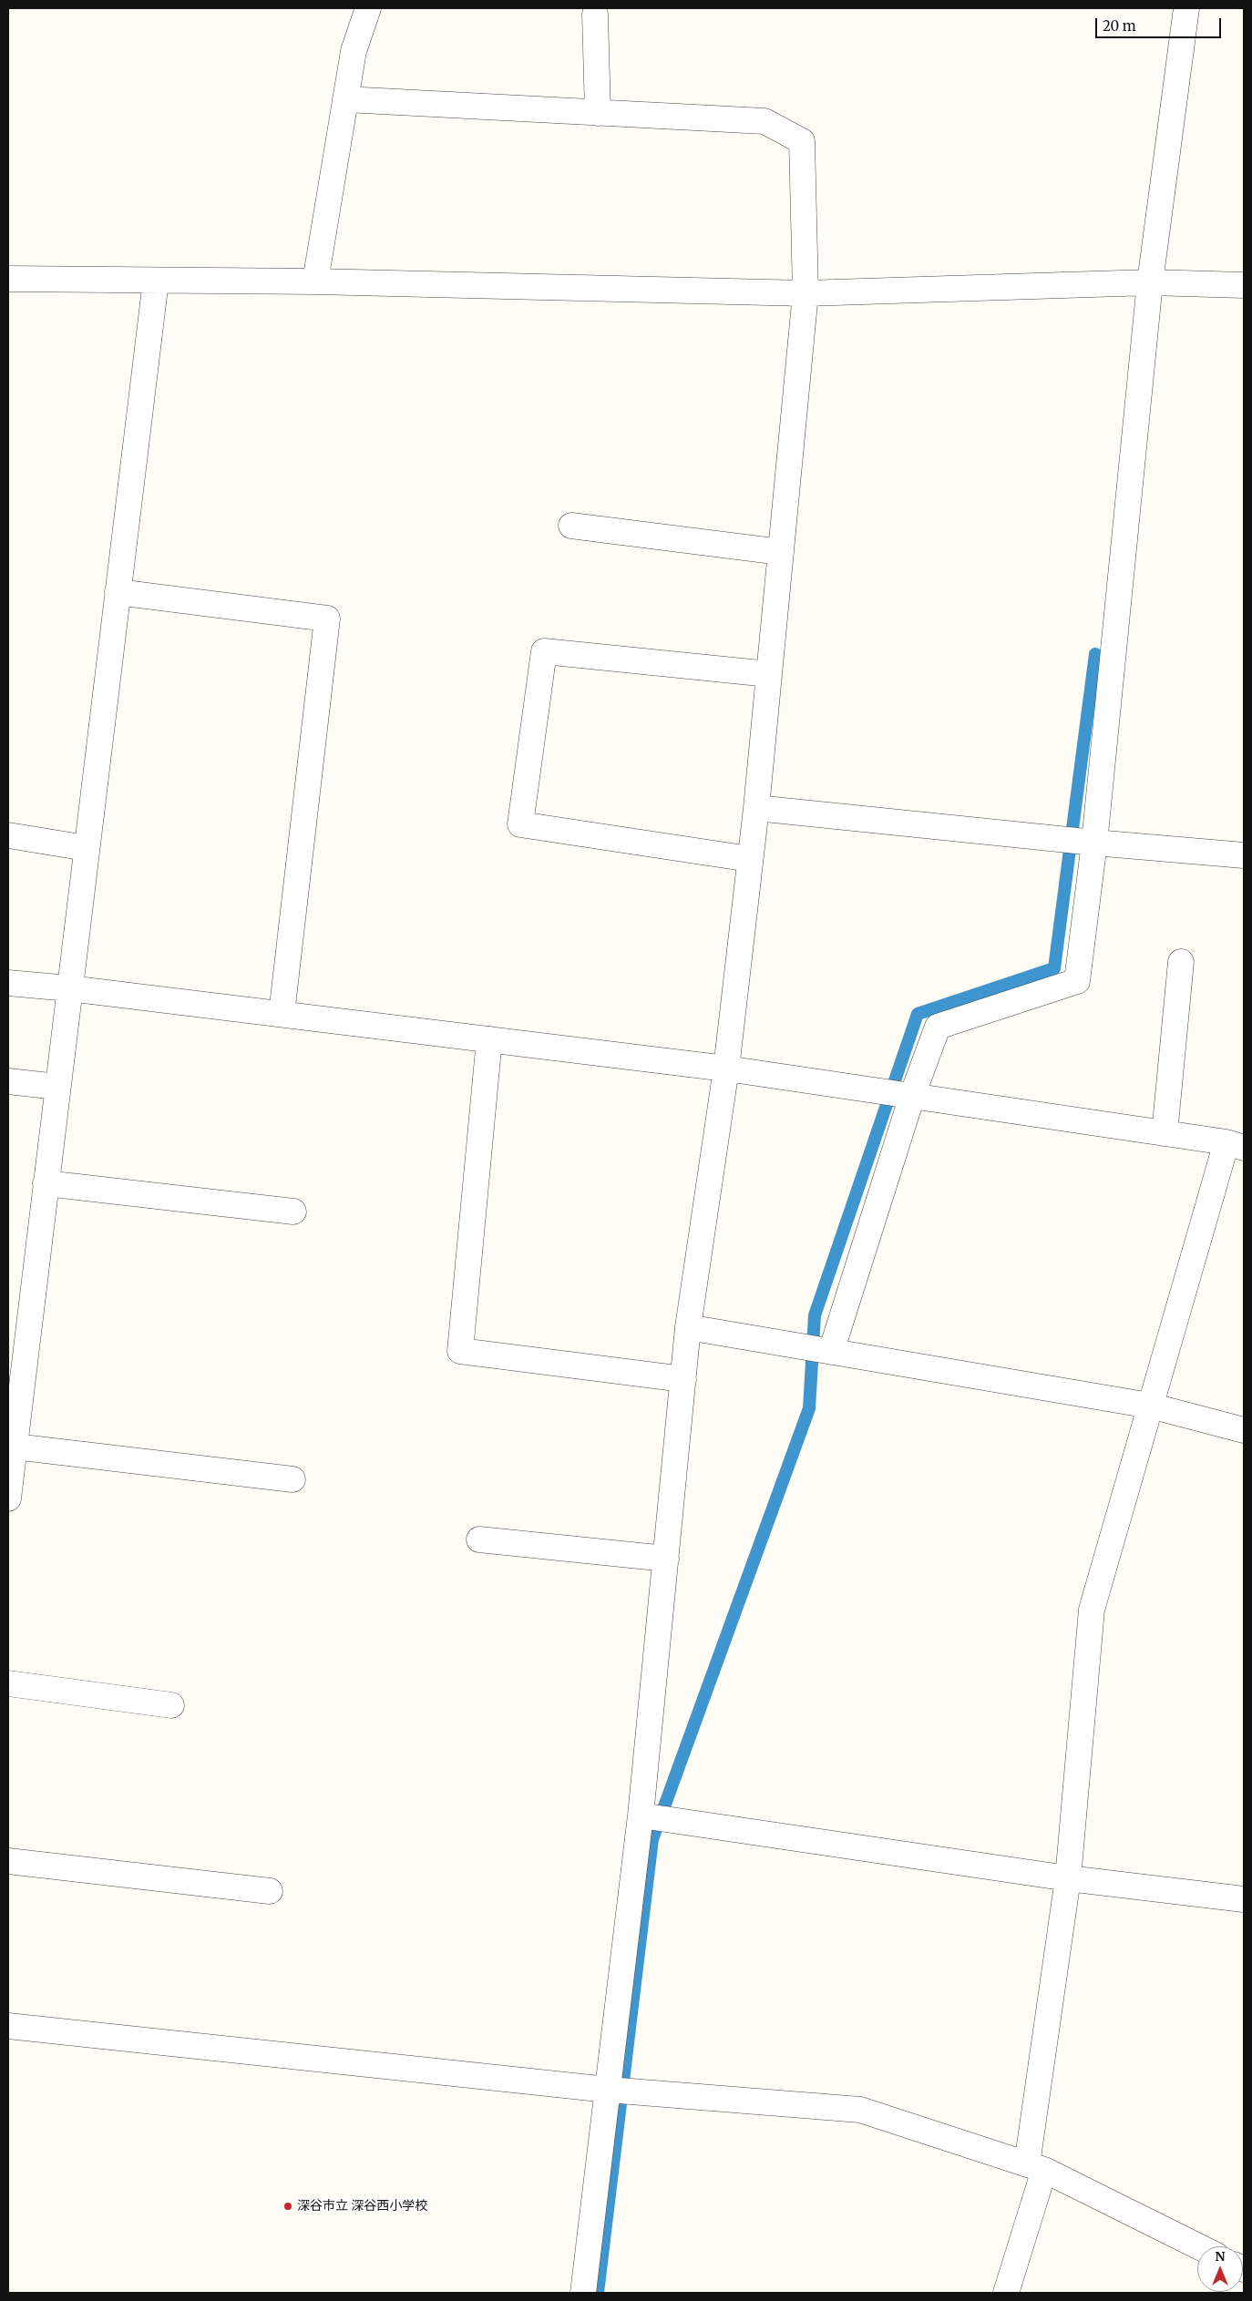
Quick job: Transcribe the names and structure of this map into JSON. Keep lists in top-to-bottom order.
{
  "places": ["深谷市立 深谷西小学校"],
  "scale_bar": "20 m",
  "north": "top"
}
